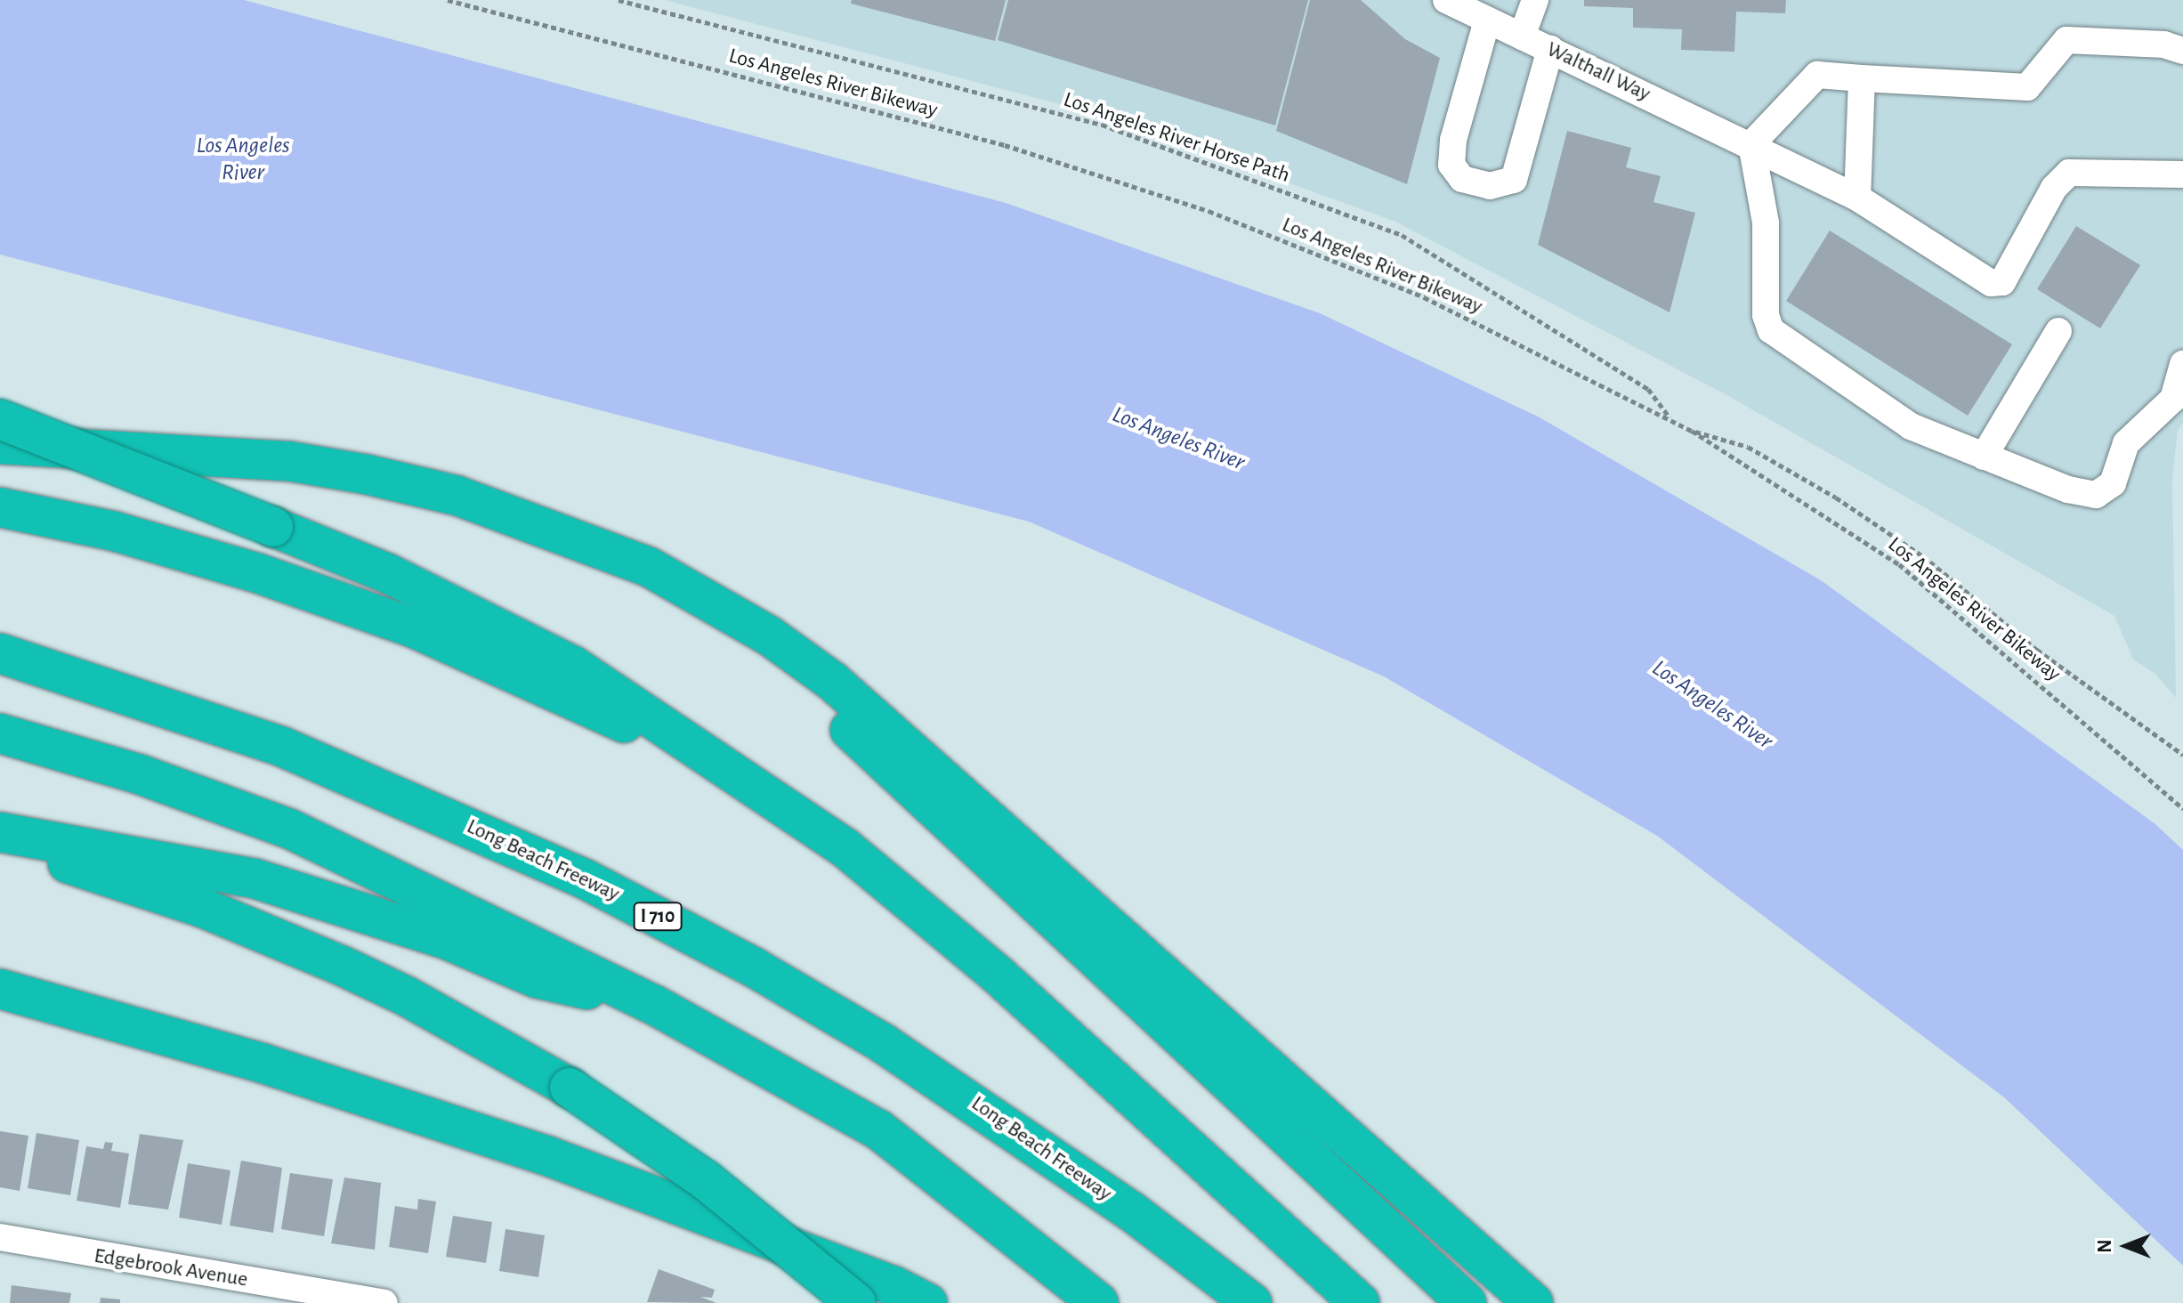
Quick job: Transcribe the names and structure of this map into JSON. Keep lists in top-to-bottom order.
{
  "streets": {
    "highway": ["Long Beach Freeway", "I 710"],
    "street": ["Walthall Way", "Edgebrook Avenue"],
    "path": ["Los Angeles River Bikeway", "Los Angeles River Horse Path"]
  },
  "crossings": [
    ["Los Angeles River Bikeway", "Los Angeles River Horse Path"]
  ],
  "water": ["Los Angeles River"],
  "north": "left"
}
